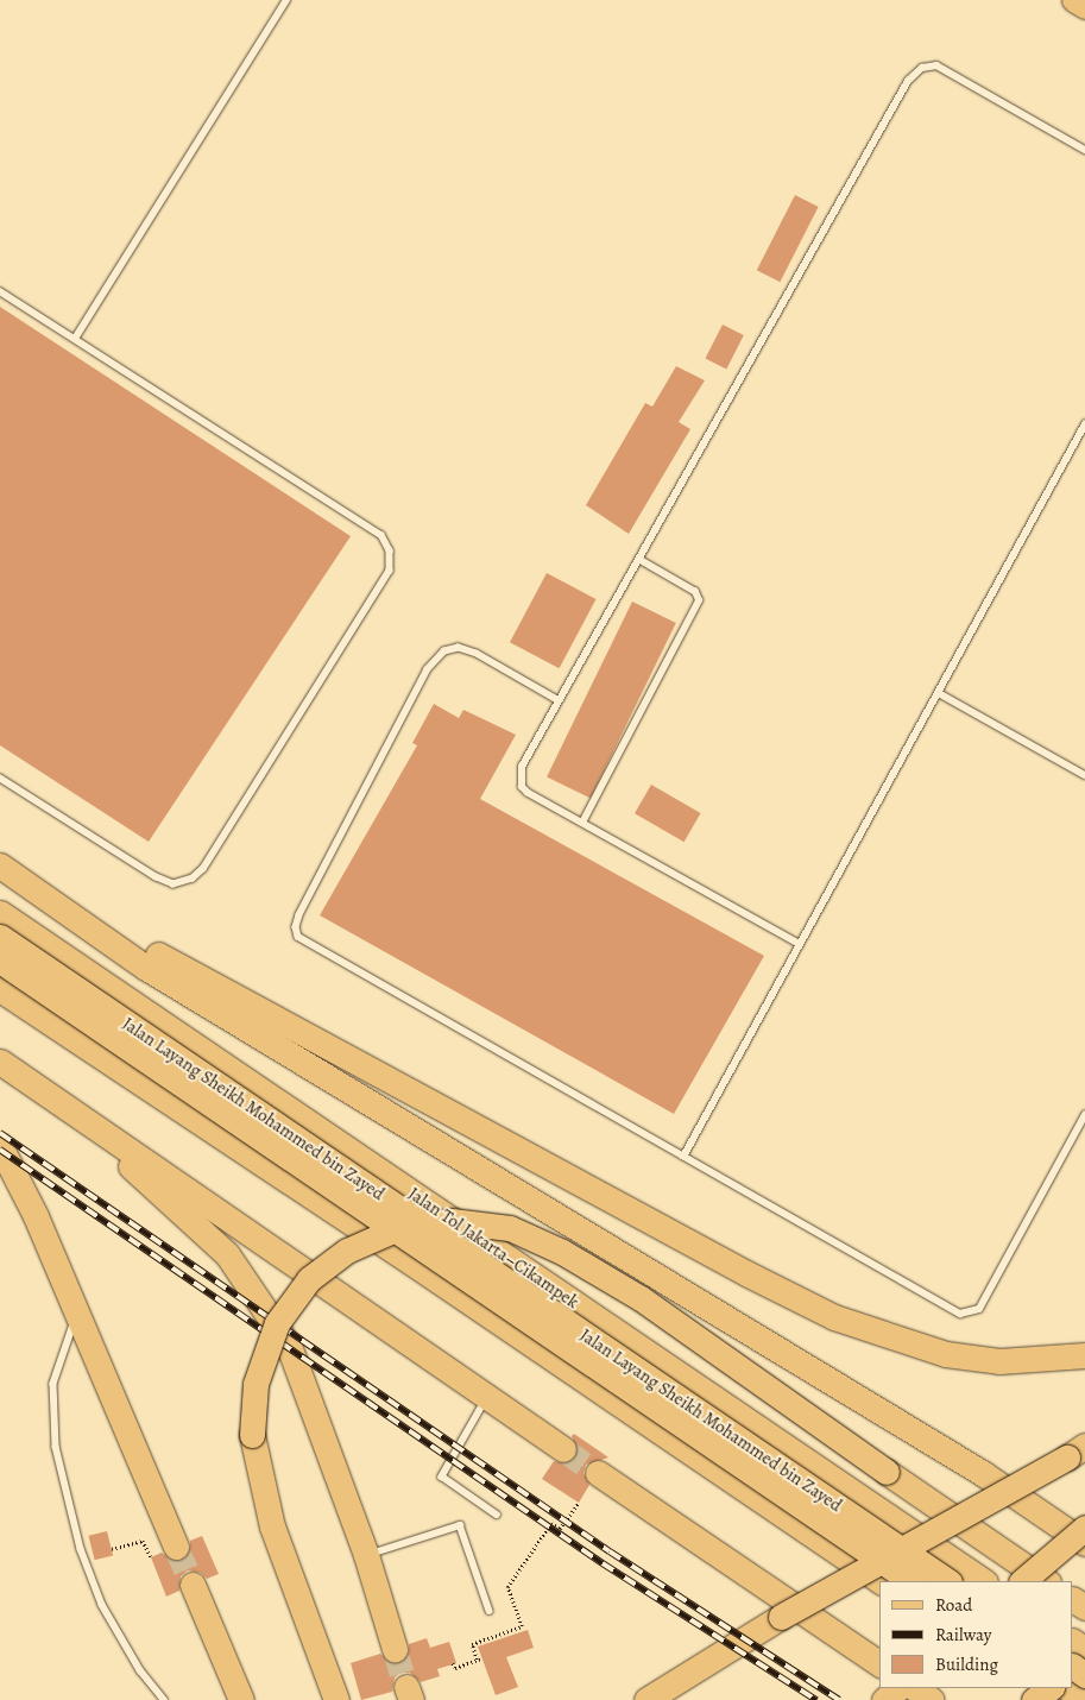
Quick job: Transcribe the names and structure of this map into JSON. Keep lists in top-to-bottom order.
{
  "streets": {
    "highway": ["Jalan Layang Sheikh Mohammed bin Zayed", "Jalan Tol Jakarta–Cikampek"]
  },
  "legend": ["Road", "Railway", "Building"]
}
